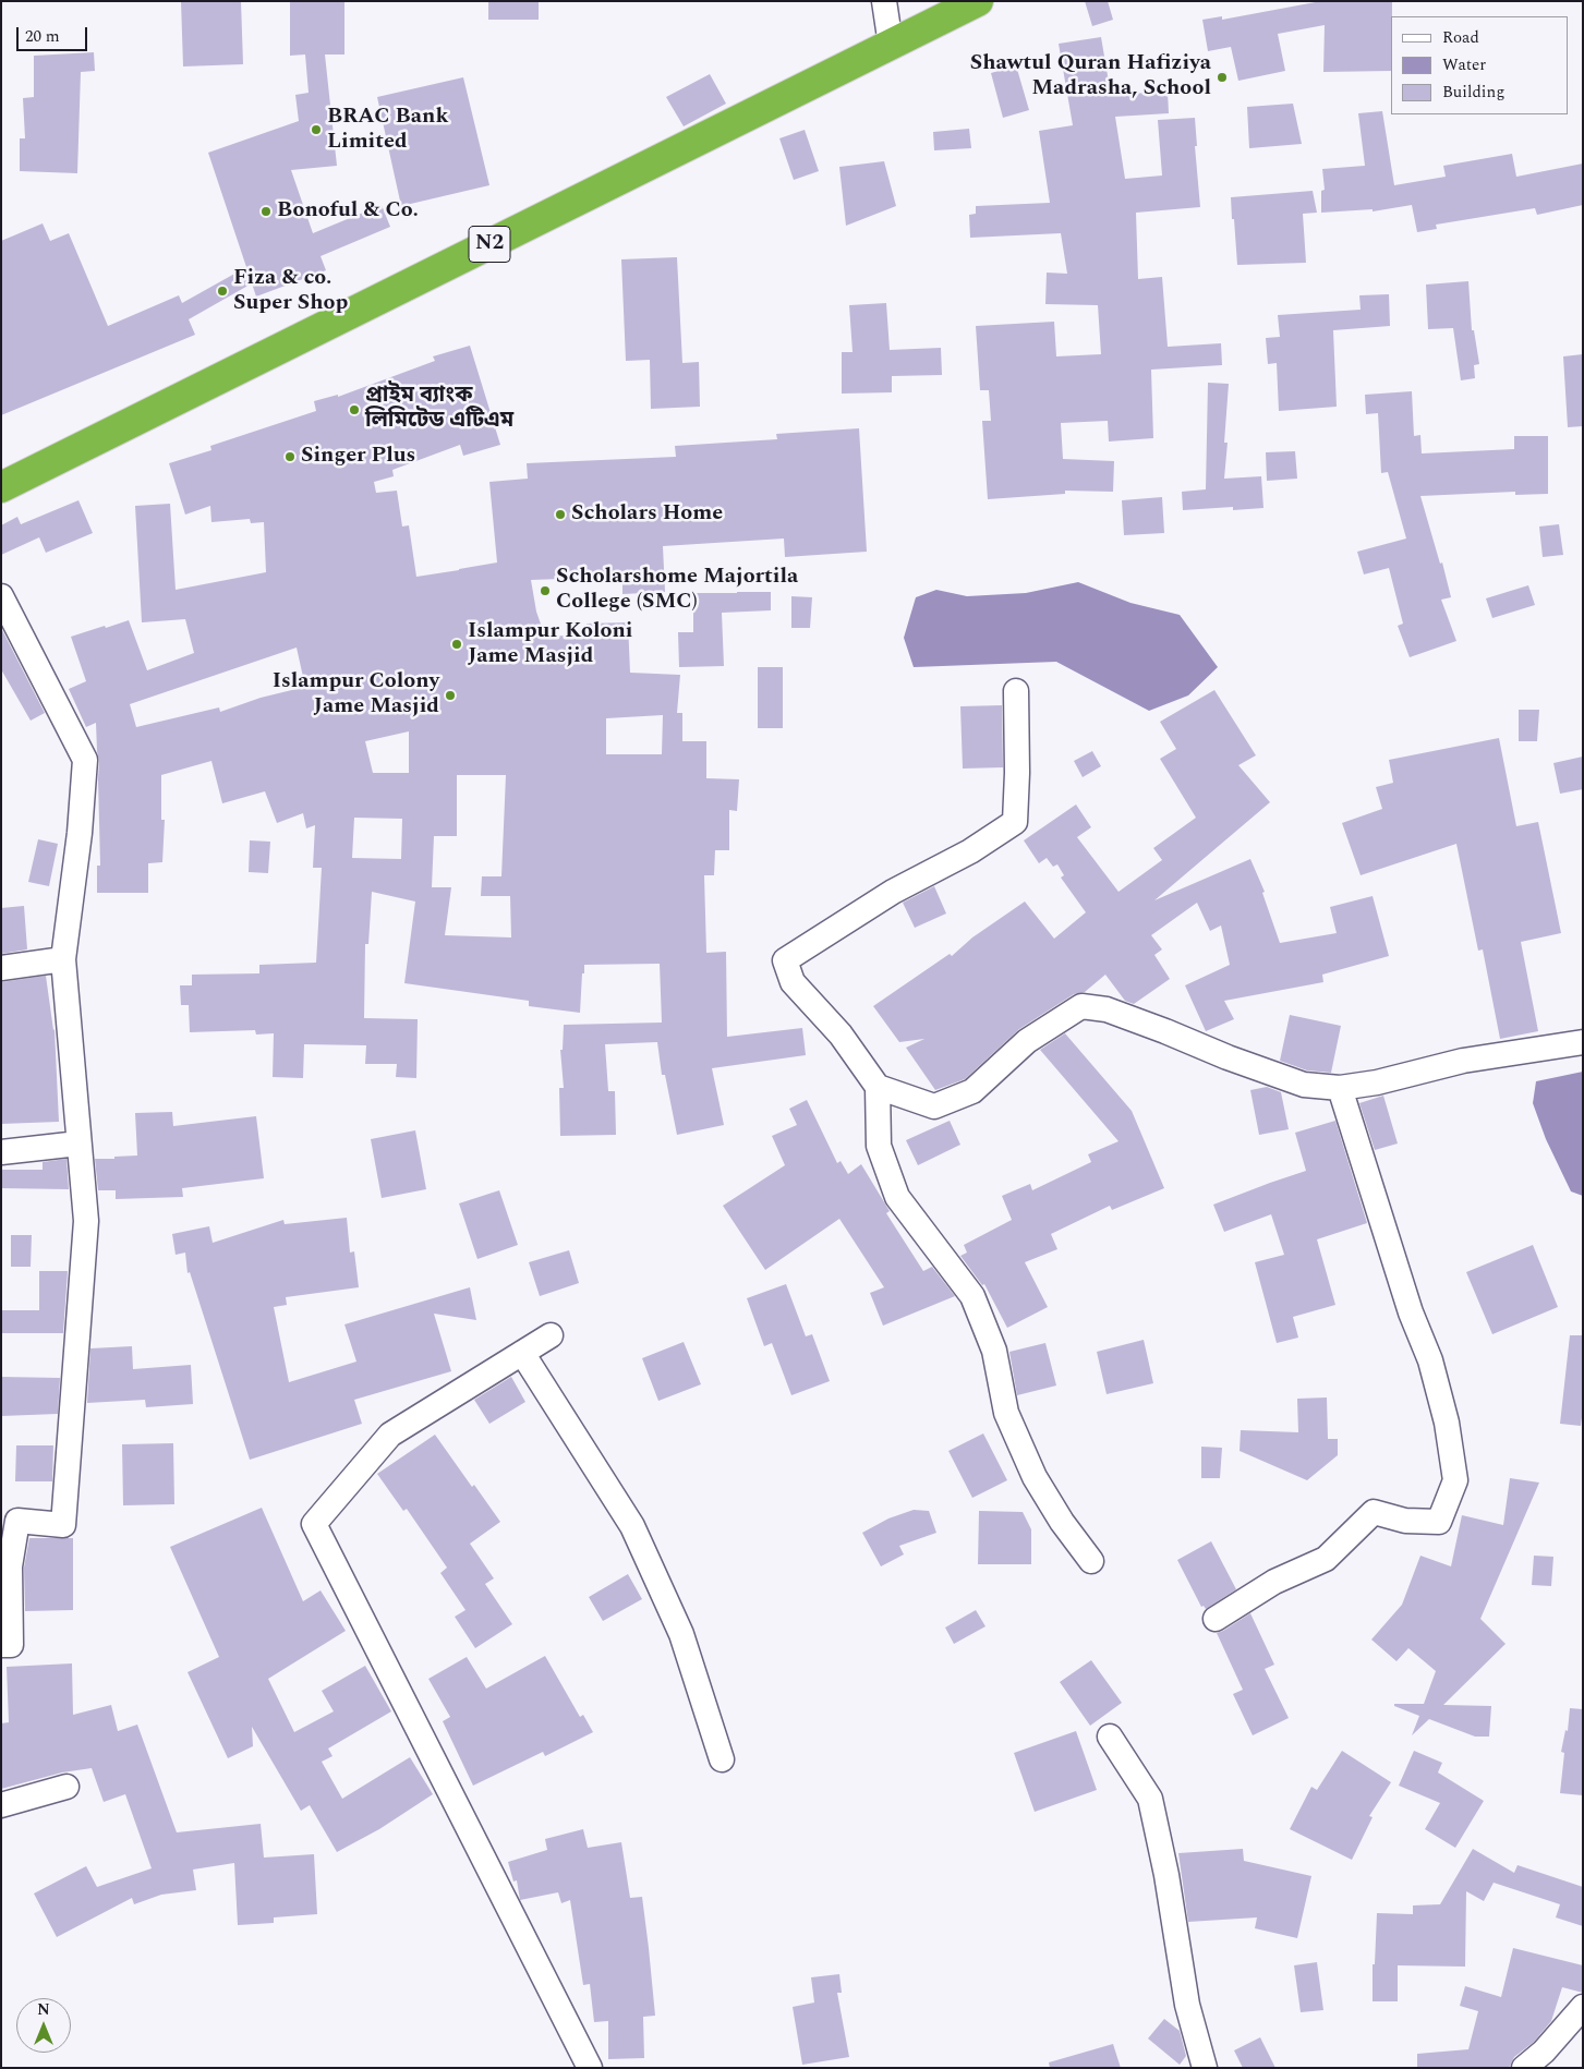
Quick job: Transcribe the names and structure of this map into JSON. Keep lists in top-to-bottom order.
{
  "streets": {
    "highway": ["N2"]
  },
  "places": [
    "Shawtul Quran Hafiziya Madrasha, School",
    "BRAC Bank Limited",
    "Bonoful & Co.",
    "Fiza & co. Super Shop",
    "প্রাইম ব্যাংক লিমিটেড এটিএম",
    "Singer Plus",
    "Scholars Home",
    "Scholarshome Majortila College (SMC)",
    "Islampur Koloni Jame Masjid",
    "Islampur Colony Jame Masjid"
  ],
  "legend": ["Road", "Water", "Building"],
  "scale_bar": "20 m",
  "north": "top"
}
